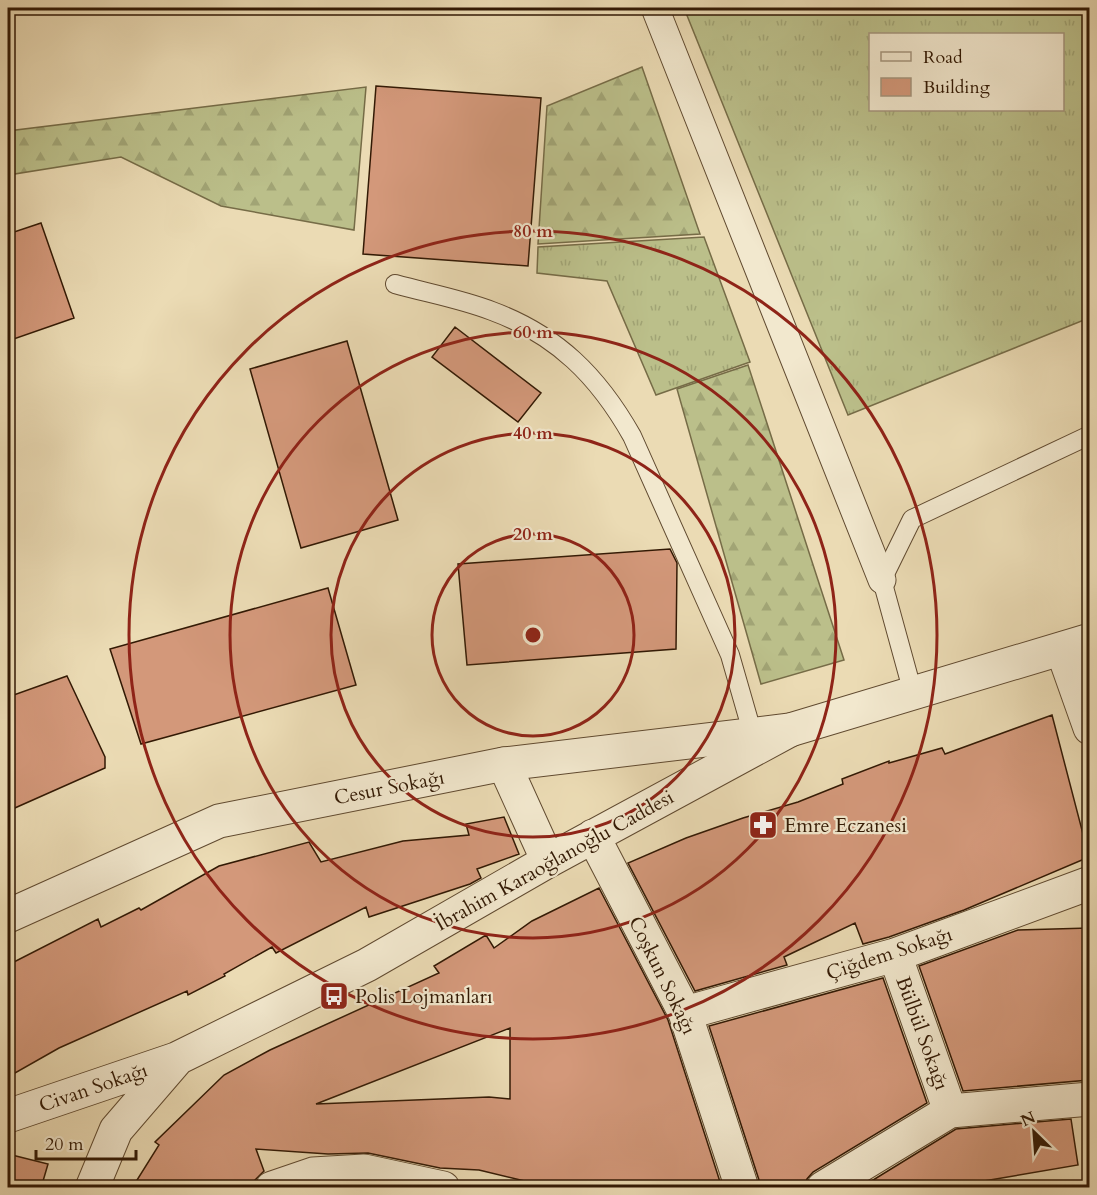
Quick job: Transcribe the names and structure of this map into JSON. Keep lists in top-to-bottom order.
{
  "streets": {
    "street": [
      "Cesur Sokağı",
      "İbrahim Karaoğlanoğlu Caddesi",
      "Çiğdem Sokağı",
      "Coşkun Sokağı",
      "Bülbül Sokağı",
      "Civan Sokağı"
    ]
  },
  "crossings": [
    ["Cesur Sokağı", "İbrahim Karaoğlanoğlu Caddesi"],
    ["İbrahim Karaoğlanoğlu Caddesi", "Coşkun Sokağı"],
    ["İbrahim Karaoğlanoğlu Caddesi", "Civan Sokağı"],
    ["Çiğdem Sokağı", "Coşkun Sokağı"],
    ["Çiğdem Sokağı", "Bülbül Sokağı"]
  ],
  "places": {
    "pharmacy": ["Emre Eczanesi"],
    "bus stop": ["Polis Lojmanları"]
  },
  "legend": ["Road", "Building"],
  "scale_bar": "20 m",
  "north": "top left",
  "rings": [
    "80 m",
    "60 m",
    "40 m",
    "20 m"
  ]
}
